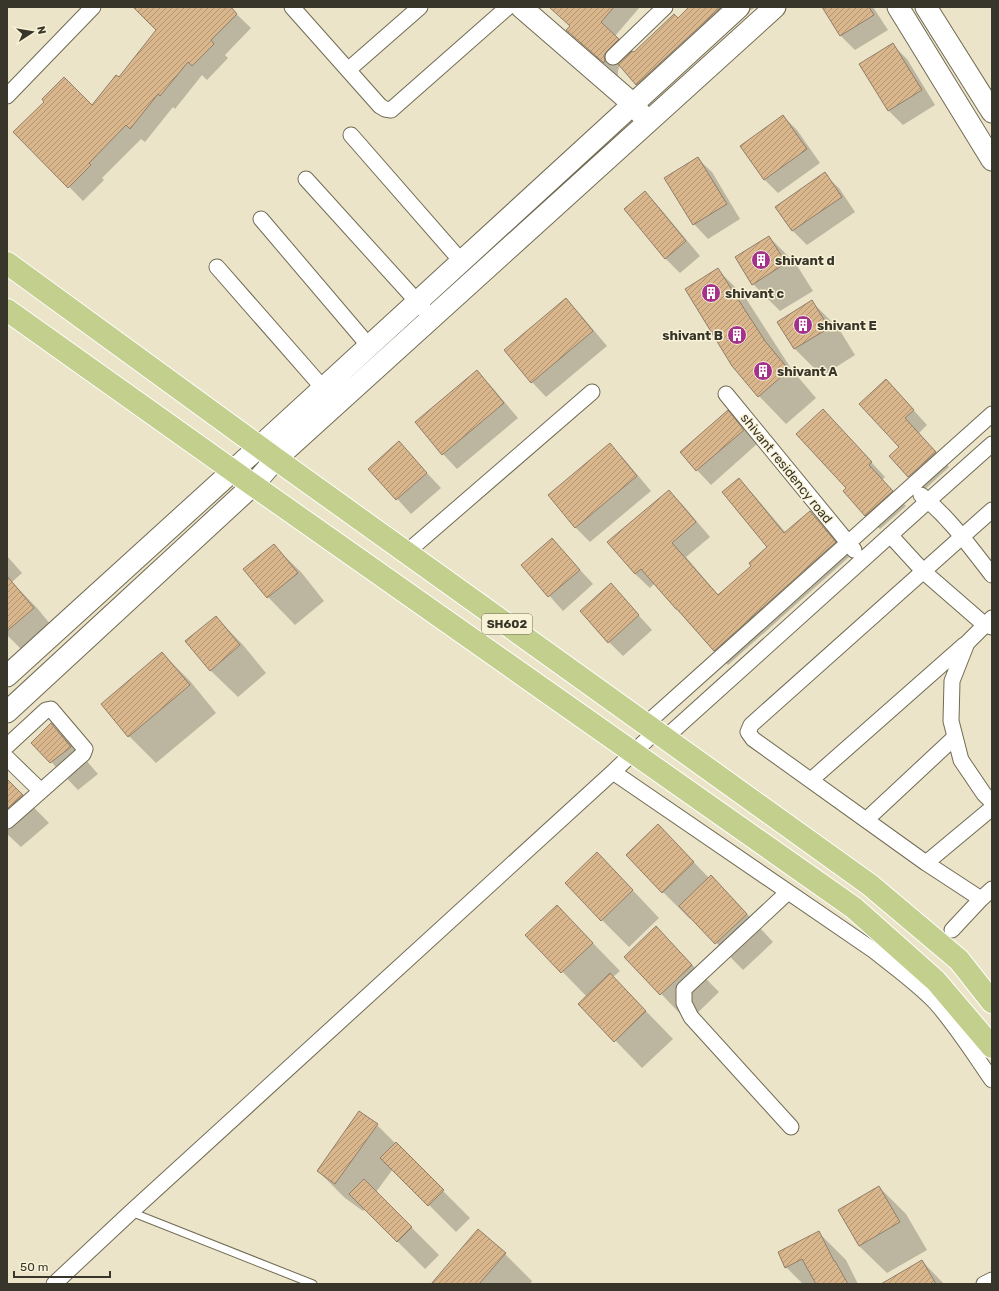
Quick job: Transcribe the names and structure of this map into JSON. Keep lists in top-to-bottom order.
{
  "streets": {
    "main road": ["SH602"],
    "street": ["shivant residency road"]
  },
  "places": {
    "building": [
      "shivant d",
      "shivant c",
      "shivant E",
      "shivant B",
      "shivant A"
    ]
  },
  "scale_bar": "50 m",
  "north": "right"
}
